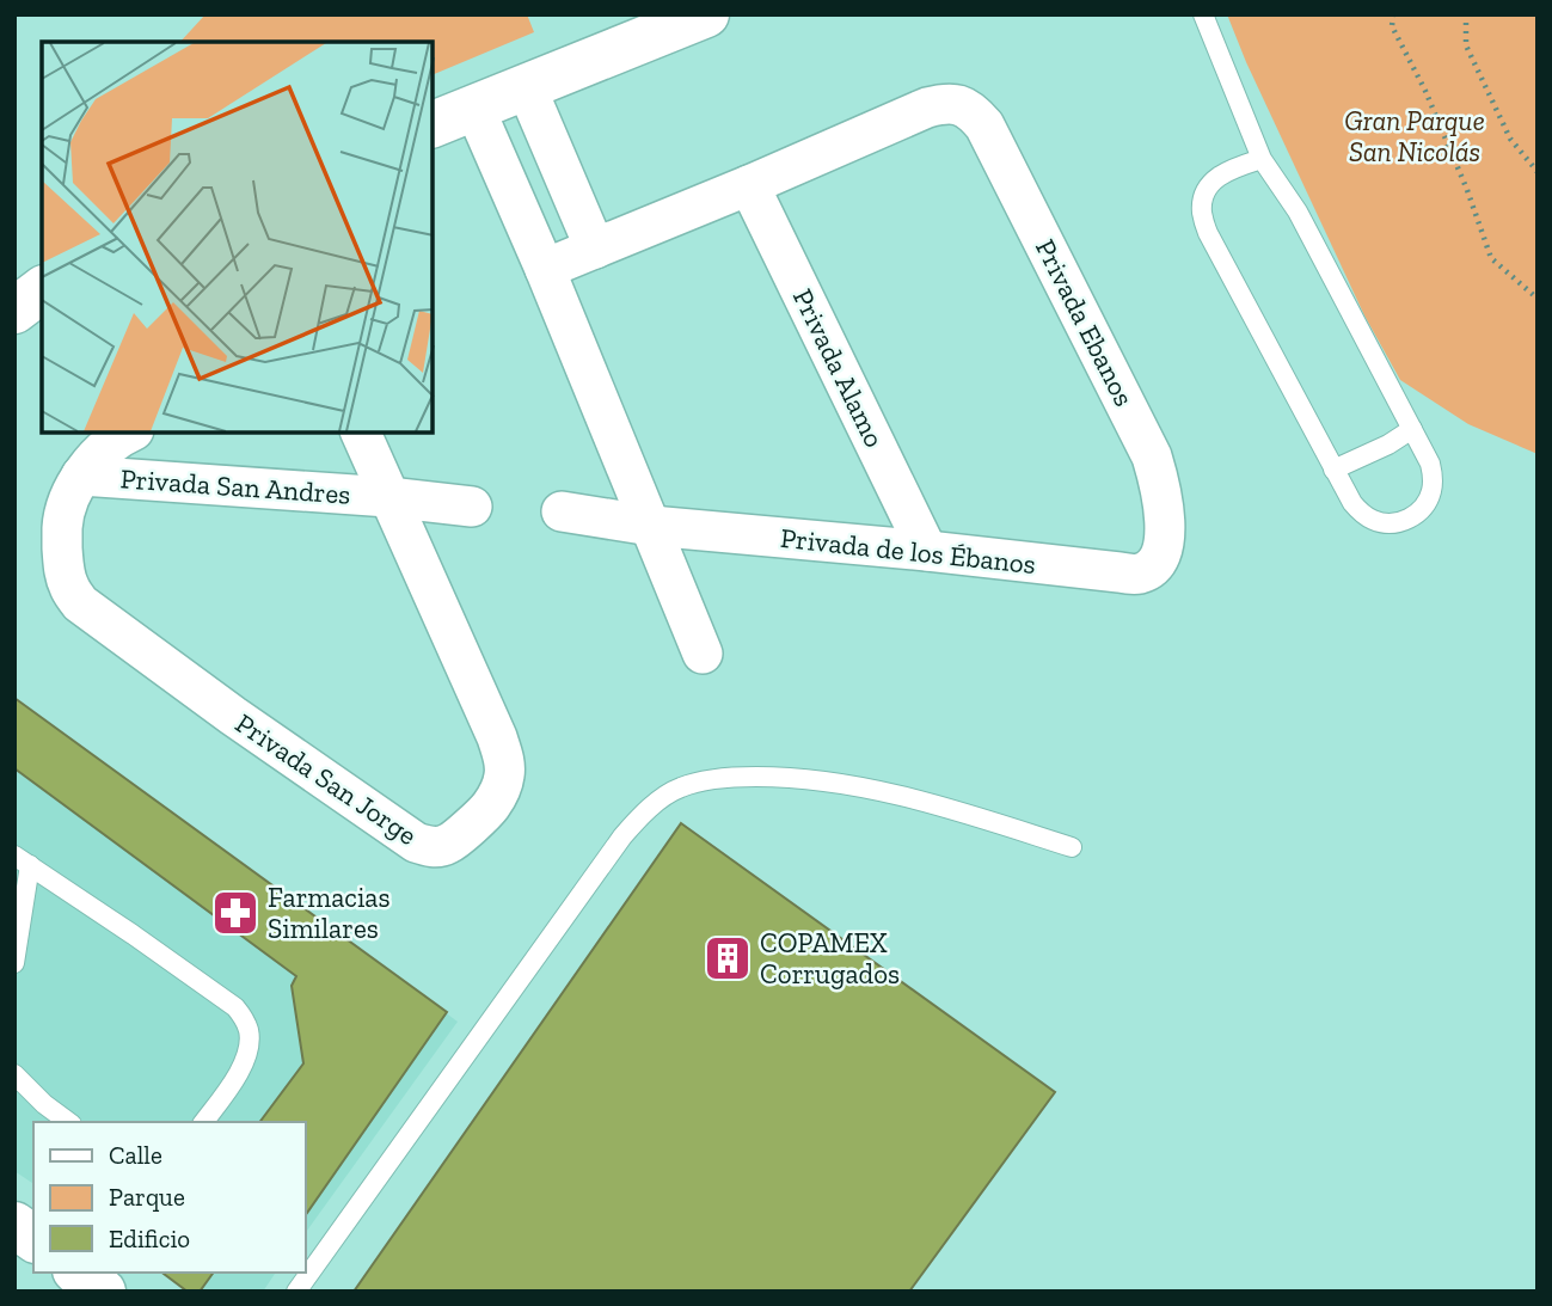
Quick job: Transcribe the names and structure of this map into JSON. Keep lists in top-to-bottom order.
{
  "streets": {
    "street": [
      "Privada Ebanos",
      "Privada Alamo",
      "Privada San Andres",
      "Privada de los Ébanos",
      "Privada San Jorge"
    ]
  },
  "crossings": [
    ["Privada Ebanos", "Privada Alamo"],
    ["Privada Ebanos", "Privada de los Ébanos"],
    ["Privada Alamo", "Privada de los Ébanos"],
    ["Privada San Andres", "Privada San Jorge"]
  ],
  "parks": ["Gran Parque San Nicolás"],
  "places": {
    "pharmacy": ["Farmacias Similares"],
    "building": ["COPAMEX Corrugados"]
  },
  "legend": ["Calle", "Parque", "Edificio"]
}
